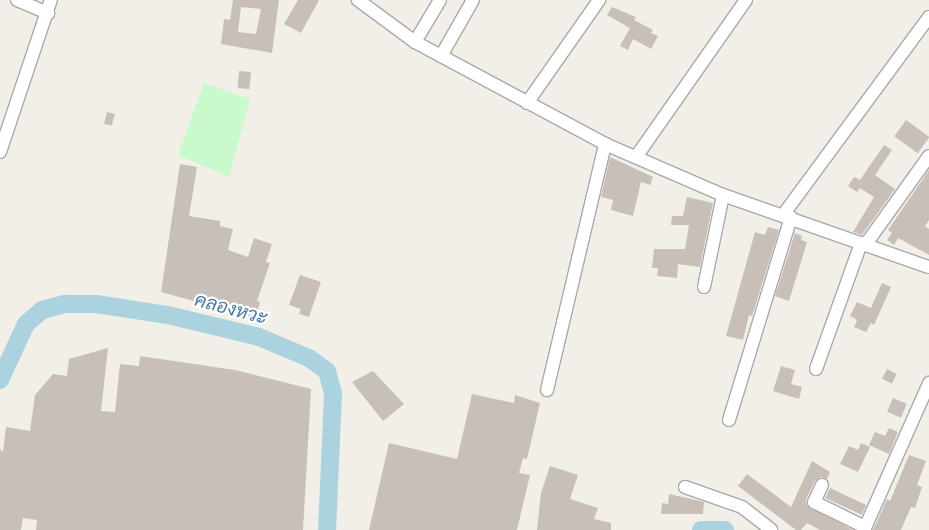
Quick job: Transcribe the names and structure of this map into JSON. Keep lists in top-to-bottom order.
{
  "water": ["คลองหวะ"]
}
